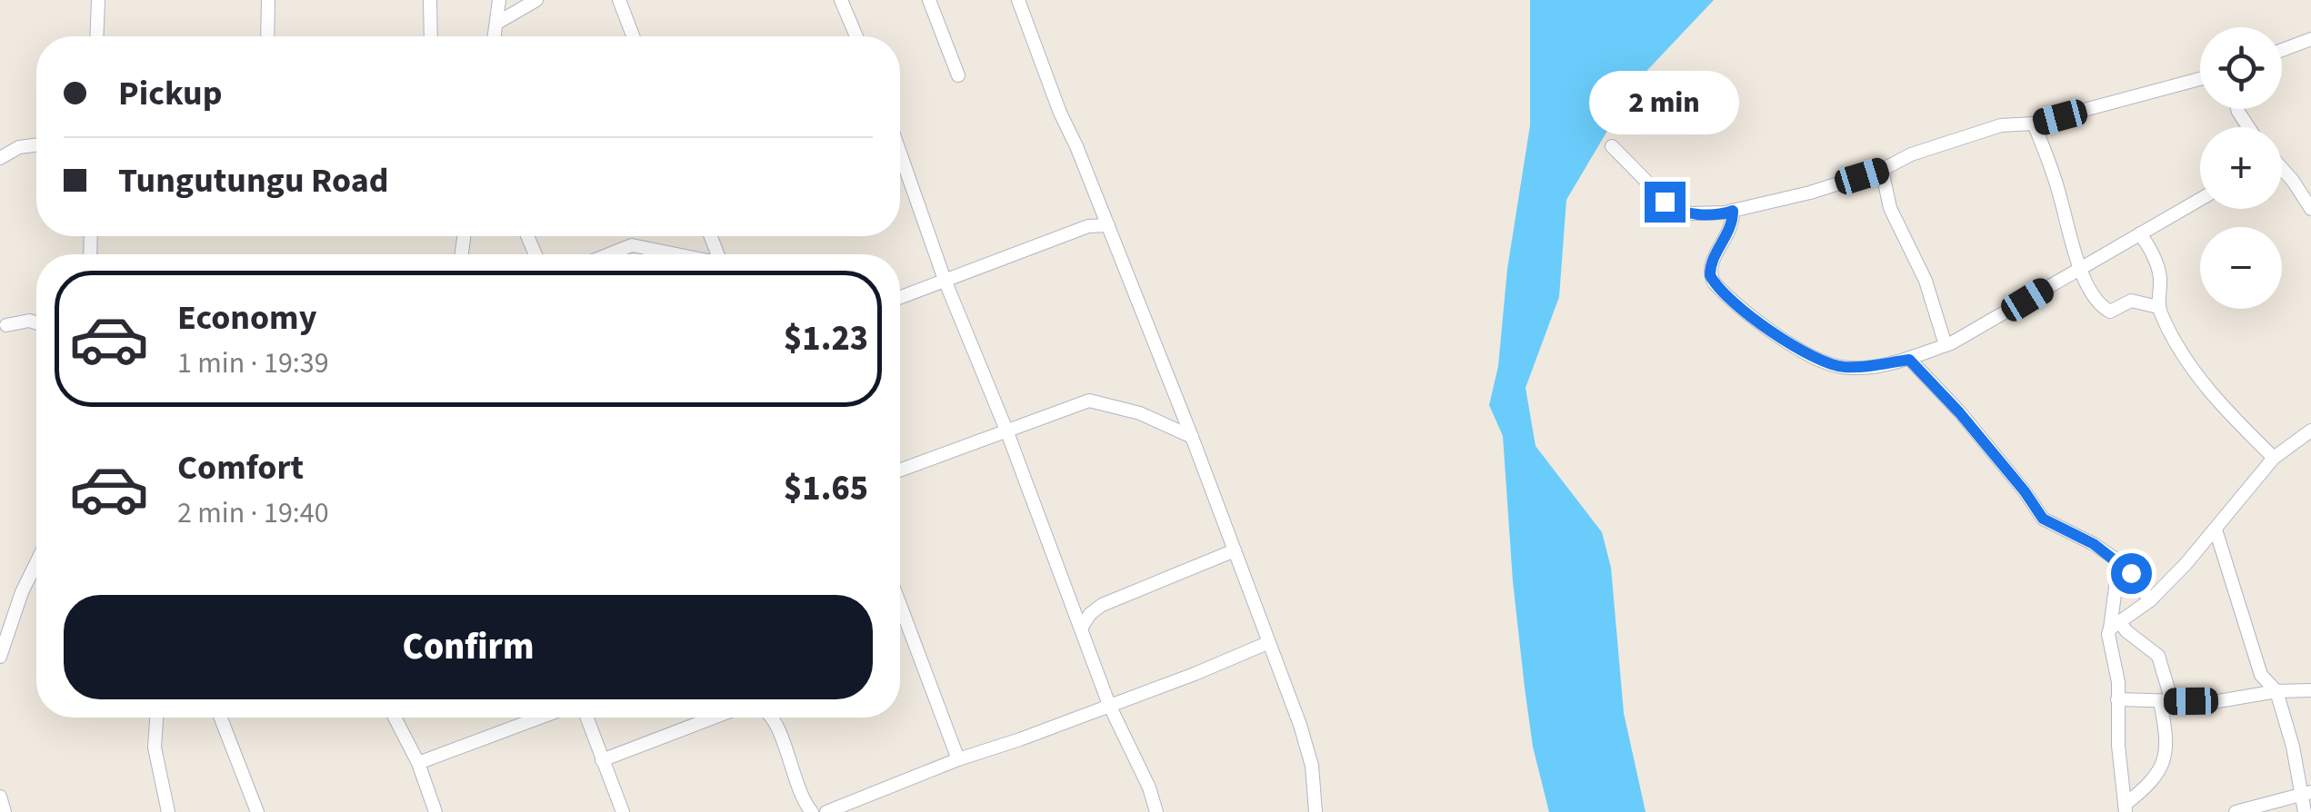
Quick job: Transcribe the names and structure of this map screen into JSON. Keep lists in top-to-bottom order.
{
  "page": {
    "map_buttons": ["+", "−"],
    "banner": ["Pickup", "Tungutungu Road"],
    "bubble": "2 min",
    "list": [
      {
        "name": "Economy",
        "note": "1 min · 19:39",
        "value": "$1.23"
      },
      {
        "name": "Comfort",
        "note": "2 min · 19:40",
        "value": "$1.65"
      }
    ],
    "buttons": "Confirm"
  }
}
